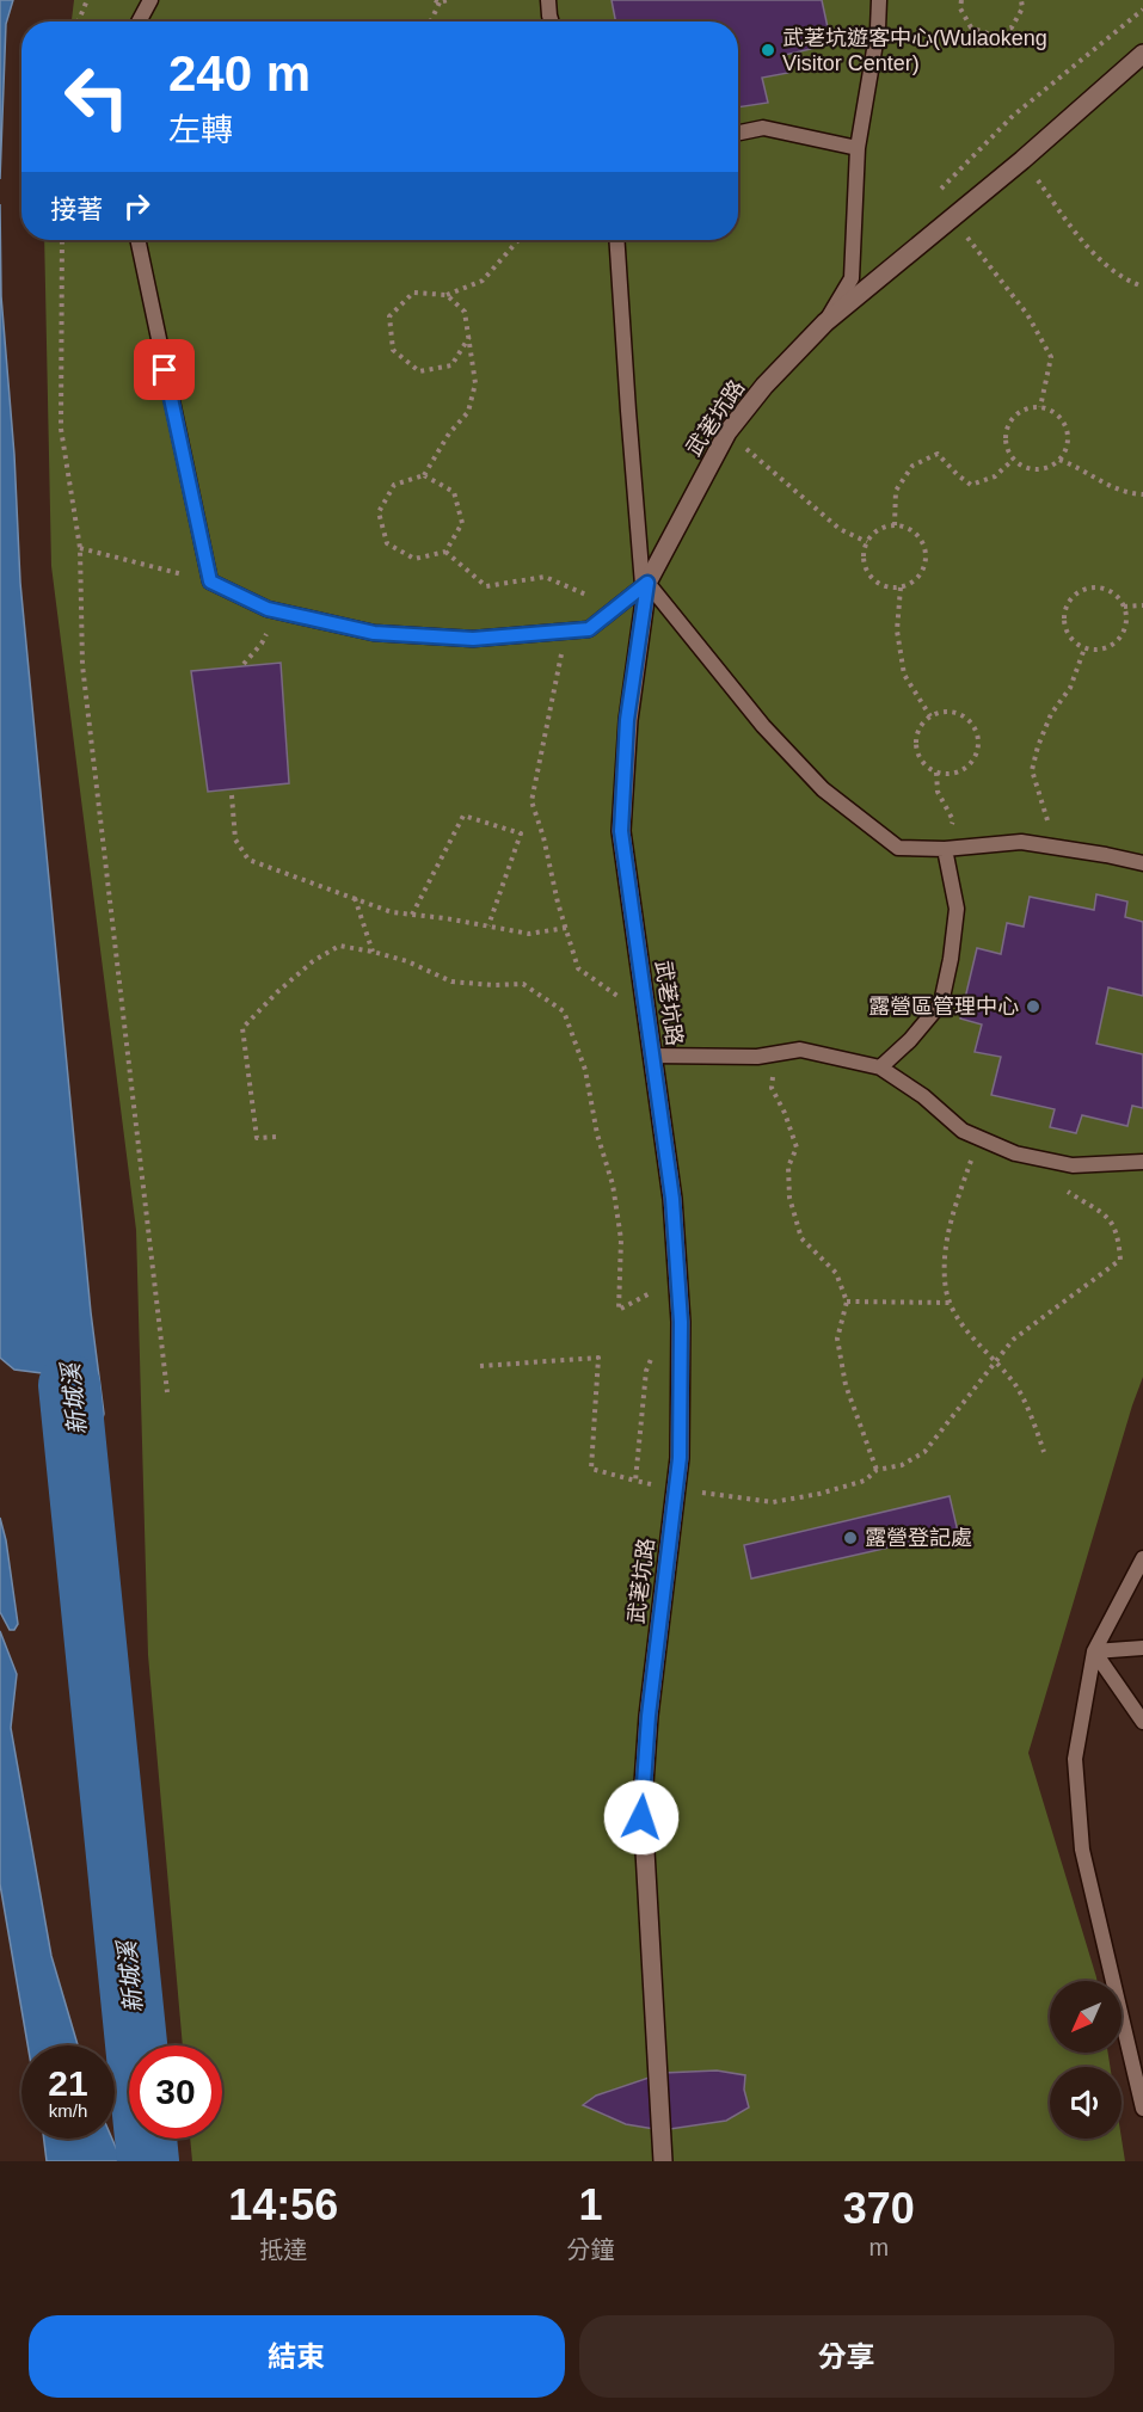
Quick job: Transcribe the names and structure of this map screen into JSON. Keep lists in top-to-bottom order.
{
  "streets": {
    "street": ["武荖坑路"]
  },
  "water": ["新城溪"],
  "places": ["武荖坑遊客中心(Wulaokeng Visitor Center)", "露營區管理中心", "露營登記處"],
  "north": "bottom left",
  "page": {
    "turn": ["240 m", "左轉"],
    "then": "接著",
    "speed": "21 km/h",
    "limit": "30",
    "eta": [
      "14:56",
      "抵達",
      "1",
      "分鐘",
      "370",
      "m"
    ],
    "buttons": ["結束", "分享"]
  }
}
